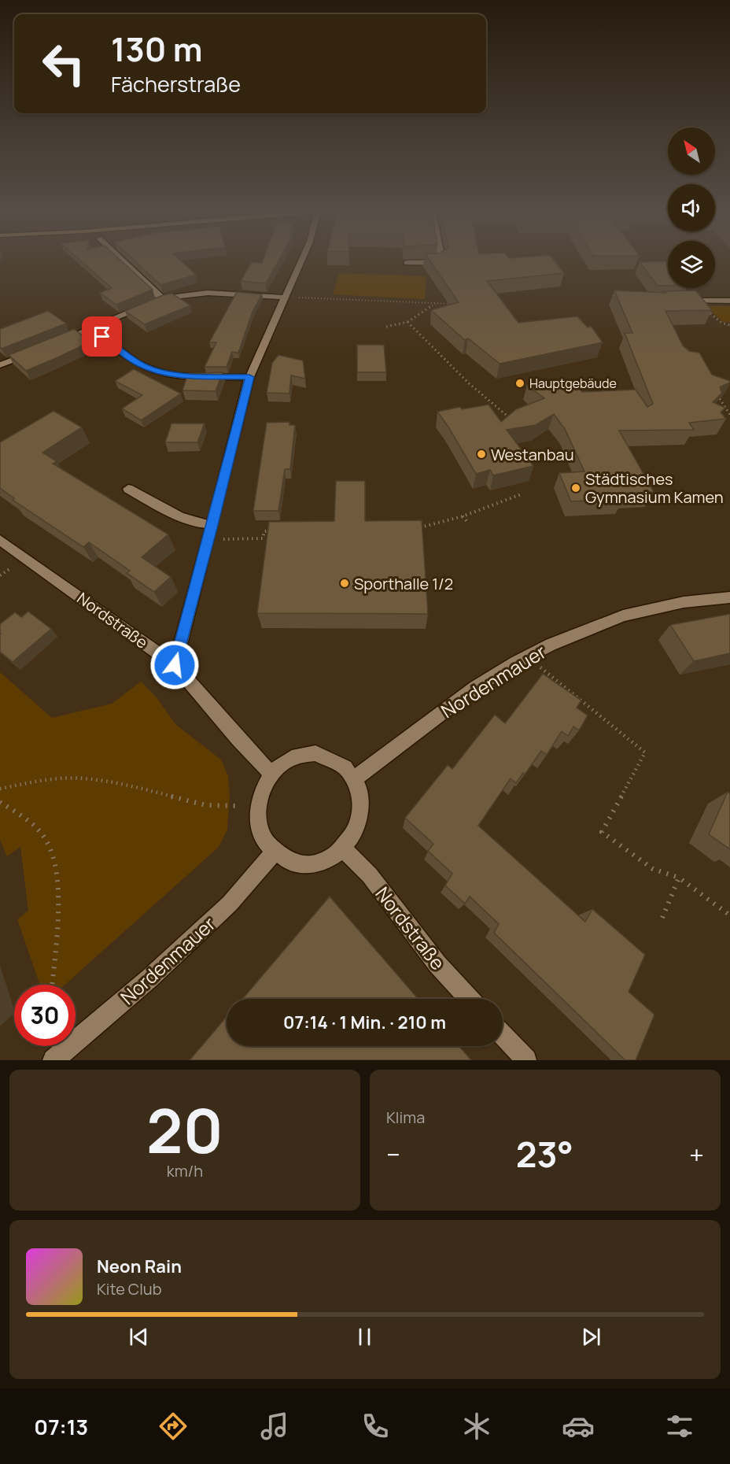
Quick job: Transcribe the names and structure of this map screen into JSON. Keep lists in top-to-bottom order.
{
  "streets": {
    "street": ["Nordstraße", "Nordenmauer"]
  },
  "crossings": [
    ["Nordstraße", "Nordenmauer"]
  ],
  "places": [
    "Hauptgebäude",
    "Westanbau",
    "Städtisches Gymnasium Kamen",
    "Sporthalle 1/2"
  ],
  "north": "top left",
  "page": {
    "turn": ["130 m", "Fächerstraße"],
    "limit": "30",
    "trip": "07:14 · 1 Min. · 210 m",
    "tile": [
      ["20", "km/h"],
      "Klima"
    ],
    "heat": ["−", "23°", "+"],
    "song": ["Neon Rain", "Kite Club"],
    "tabs": "07:13"
  }
}
